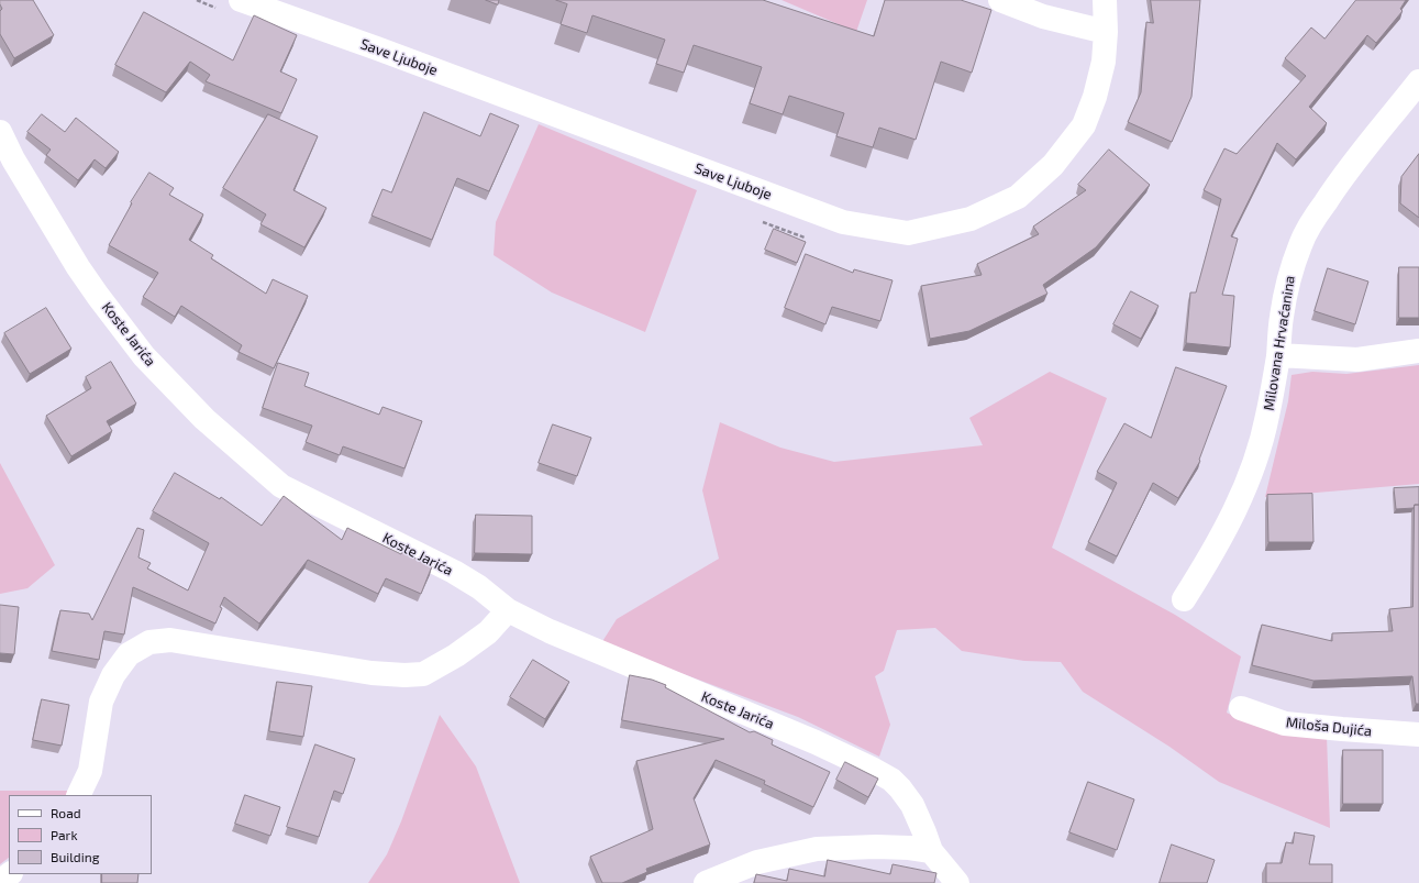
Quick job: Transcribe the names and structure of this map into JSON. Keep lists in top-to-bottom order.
{
  "streets": {
    "street": [
      "Save Ljuboje",
      "Koste Jarića",
      "Milovana Hrvaćanina",
      "Miloša Dujića"
    ]
  },
  "legend": ["Road", "Park", "Building"]
}
